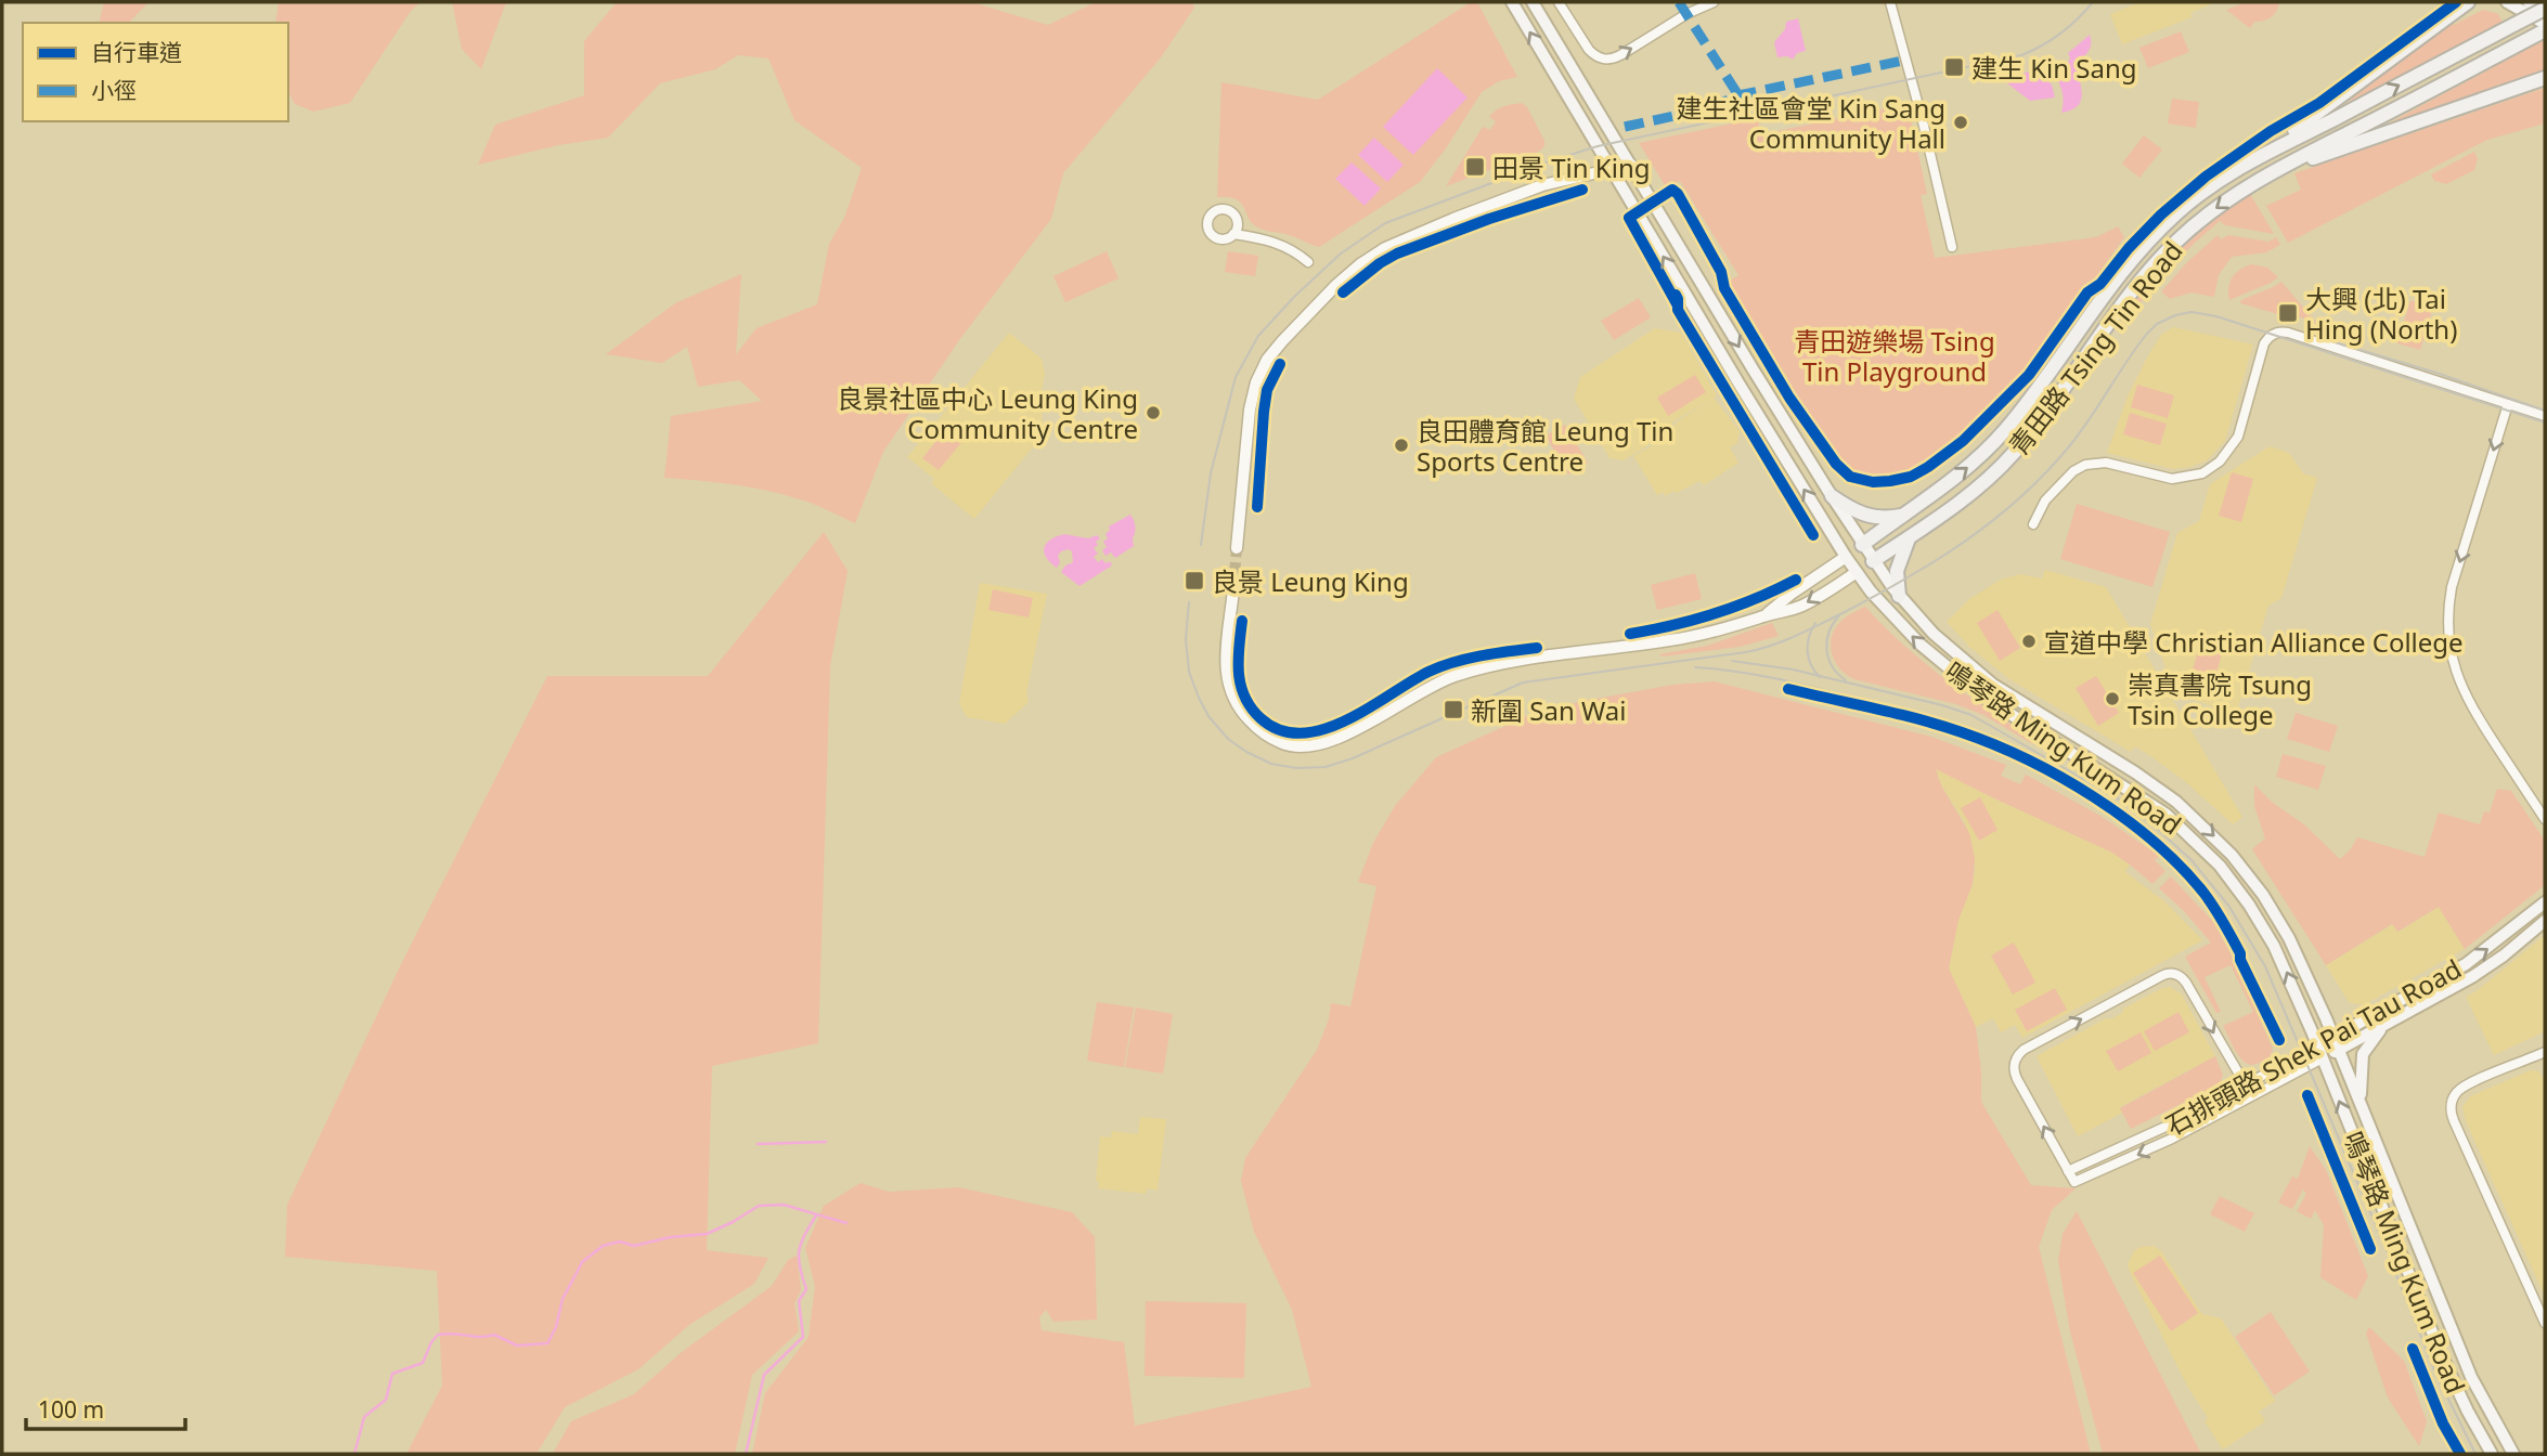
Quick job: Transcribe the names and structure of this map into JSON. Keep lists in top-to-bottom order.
{
  "streets": {
    "main road": ["青田路 Tsing Tin Road", "鳴琴路 Ming Kum Road", "石排頭路 Shek Pai Tau Road"]
  },
  "crossings": [
    ["青田路 Tsing Tin Road", "鳴琴路 Ming Kum Road"],
    ["鳴琴路 Ming Kum Road", "石排頭路 Shek Pai Tau Road"]
  ],
  "parks": ["青田遊樂場 Tsing Tin Playground"],
  "places": {
    "transit": [
      "建生 Kin Sang",
      "田景 Tin King",
      "大興 (北) Tai Hing (North)",
      "良景 Leung King",
      "新圍 San Wai"
    ],
    "other": [
      "建生社區會堂 Kin Sang Community Hall",
      "良景社區中心 Leung King Community Centre",
      "良田體育館 Leung Tin Sports Centre",
      "宣道中學 Christian Alliance College",
      "崇真書院 Tsung Tsin College"
    ]
  },
  "legend": ["自行車道", "小徑"],
  "scale_bar": "100 m"
}
